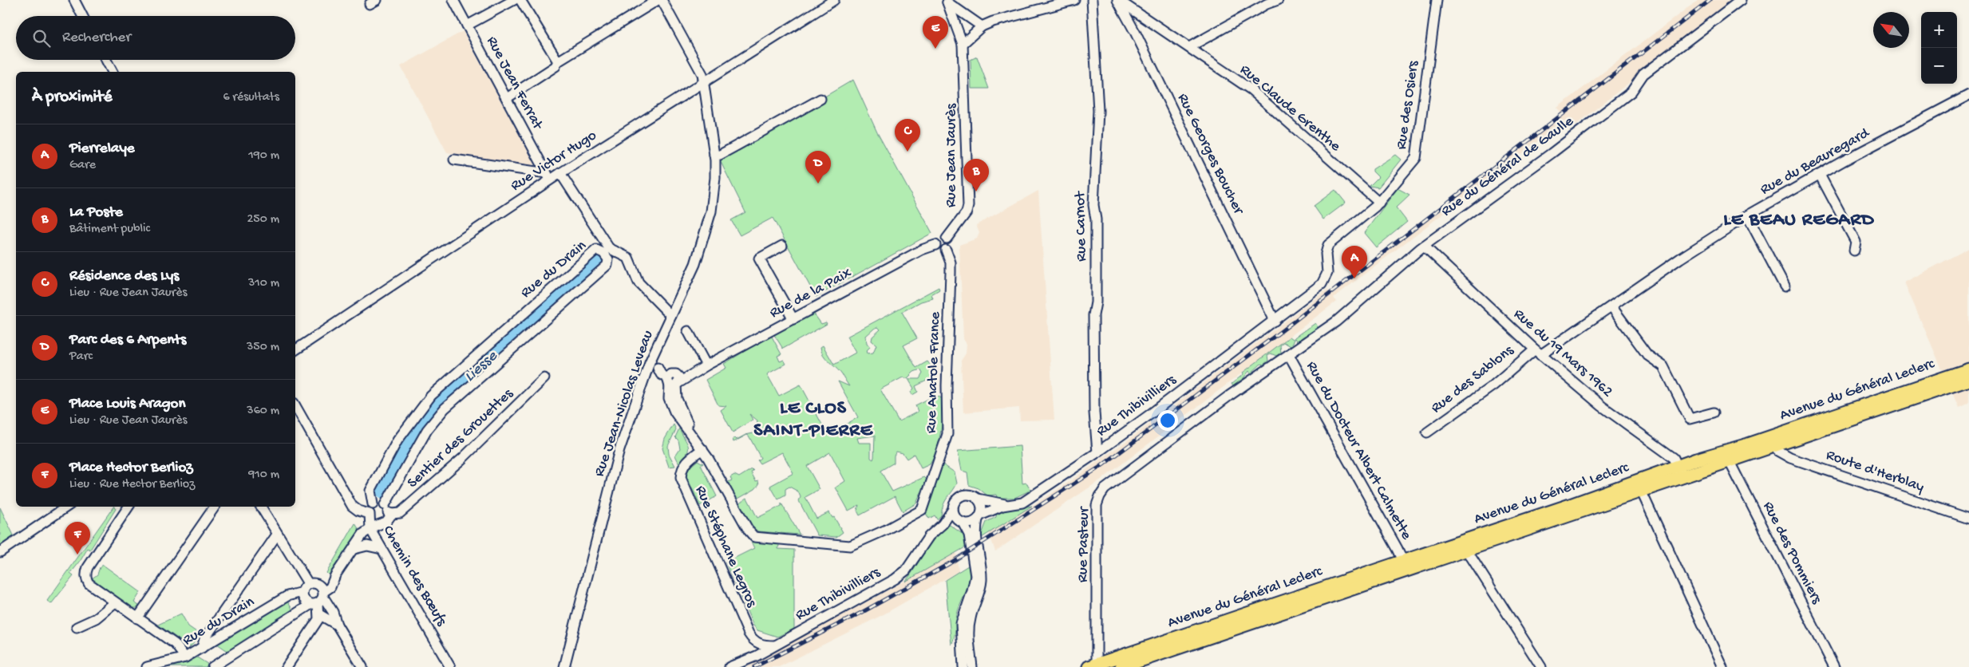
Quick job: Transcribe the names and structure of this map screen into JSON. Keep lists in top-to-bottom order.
{
  "streets": {
    "main road": ["Avenue du Général Leclerc"],
    "street": [
      "Rue Jean Ferrat",
      "Rue des Osiers",
      "Rue Claude Grenthe",
      "Rue Georges Boucher",
      "Rue Jean Jaurès",
      "Rue Victor Hugo",
      "Rue du Beauregard",
      "Rue du Général de Gaulle",
      "Rue Carnot",
      "Rue du Drain",
      "Rue de la Paix",
      "Rue du 19 Mars 1962",
      "Rue Anatole France",
      "Rue des Sablons",
      "Rue Jean-Nicolas Leveau",
      "Rue Thibivilliers",
      "Sentier des Grouettes",
      "Rue du Docteur Albert Calmette",
      "Route d'Herblay",
      "Rue Pasteur",
      "Rue Stéphane Legros",
      "Rue des Pommiers",
      "Chemin des Bœufs"
    ]
  },
  "crossings": [
    ["Rue Jean Ferrat", "Rue Victor Hugo"],
    ["Rue des Osiers", "Rue Claude Grenthe"],
    ["Rue des Osiers", "Rue Georges Boucher"],
    ["Rue des Osiers", "Rue Thibivilliers"],
    ["Rue Claude Grenthe", "Rue Georges Boucher"],
    ["Rue Georges Boucher", "Rue Thibivilliers"],
    ["Rue Jean Jaurès", "Rue de la Paix"],
    ["Rue Jean Jaurès", "Rue Anatole France"],
    ["Rue Victor Hugo", "Rue Jean-Nicolas Leveau"],
    ["Rue du Beauregard", "Rue du 19 Mars 1962"],
    ["Rue du Beauregard", "Rue des Sablons"],
    ["Rue du Général de Gaulle", "Rue du 19 Mars 1962"],
    ["Rue du Général de Gaulle", "Rue du Docteur Albert Calmette"],
    ["Rue du Général de Gaulle", "Rue Pasteur"],
    ["Rue Carnot", "Rue Thibivilliers"],
    ["Rue de la Paix", "Rue Anatole France"],
    ["Rue du 19 Mars 1962", "Rue des Sablons"],
    ["Rue du 19 Mars 1962", "Avenue du Général Leclerc"],
    ["Rue Anatole France", "Rue Stéphane Legros"],
    ["Avenue du Général Leclerc", "Rue du Docteur Albert Calmette"],
    ["Avenue du Général Leclerc", "Route d'Herblay"],
    ["Avenue du Général Leclerc", "Rue Pasteur"],
    ["Avenue du Général Leclerc", "Rue des Pommiers"],
    ["Sentier des Grouettes", "Chemin des Bœufs"],
    ["Rue du Docteur Albert Calmette", "Rue Pasteur"]
  ],
  "districts": ["LE BEAU REGARD", "LE CLOS SAINT-PIERRE"],
  "water": ["Liesse"],
  "north": "top left",
  "page": {
    "map_buttons": ["+", "−"],
    "pins": [
      "E",
      "C",
      "D",
      "B",
      "A",
      "F"
    ],
    "search": "Rechercher",
    "heading": ["À proximité", "6 résultats"],
    "list": [
      {
        "mark": "A",
        "name": "Pierrelaye",
        "note": "Gare",
        "value": "190 m"
      },
      {
        "mark": "B",
        "name": "La Poste",
        "note": "Bâtiment public",
        "value": "250 m"
      },
      {
        "mark": "C",
        "name": "Résidence des Lys",
        "note": "Lieu · Rue Jean Jaurès",
        "value": "310 m"
      },
      {
        "mark": "D",
        "name": "Parc des 6 Arpents",
        "note": "Parc",
        "value": "350 m"
      },
      {
        "mark": "E",
        "name": "Place Louis Aragon",
        "note": "Lieu · Rue Jean Jaurès",
        "value": "360 m"
      },
      {
        "mark": "F",
        "name": "Place Hector Berlioz",
        "note": "Lieu · Rue Hector Berlioz",
        "value": "910 m"
      }
    ]
  }
}
